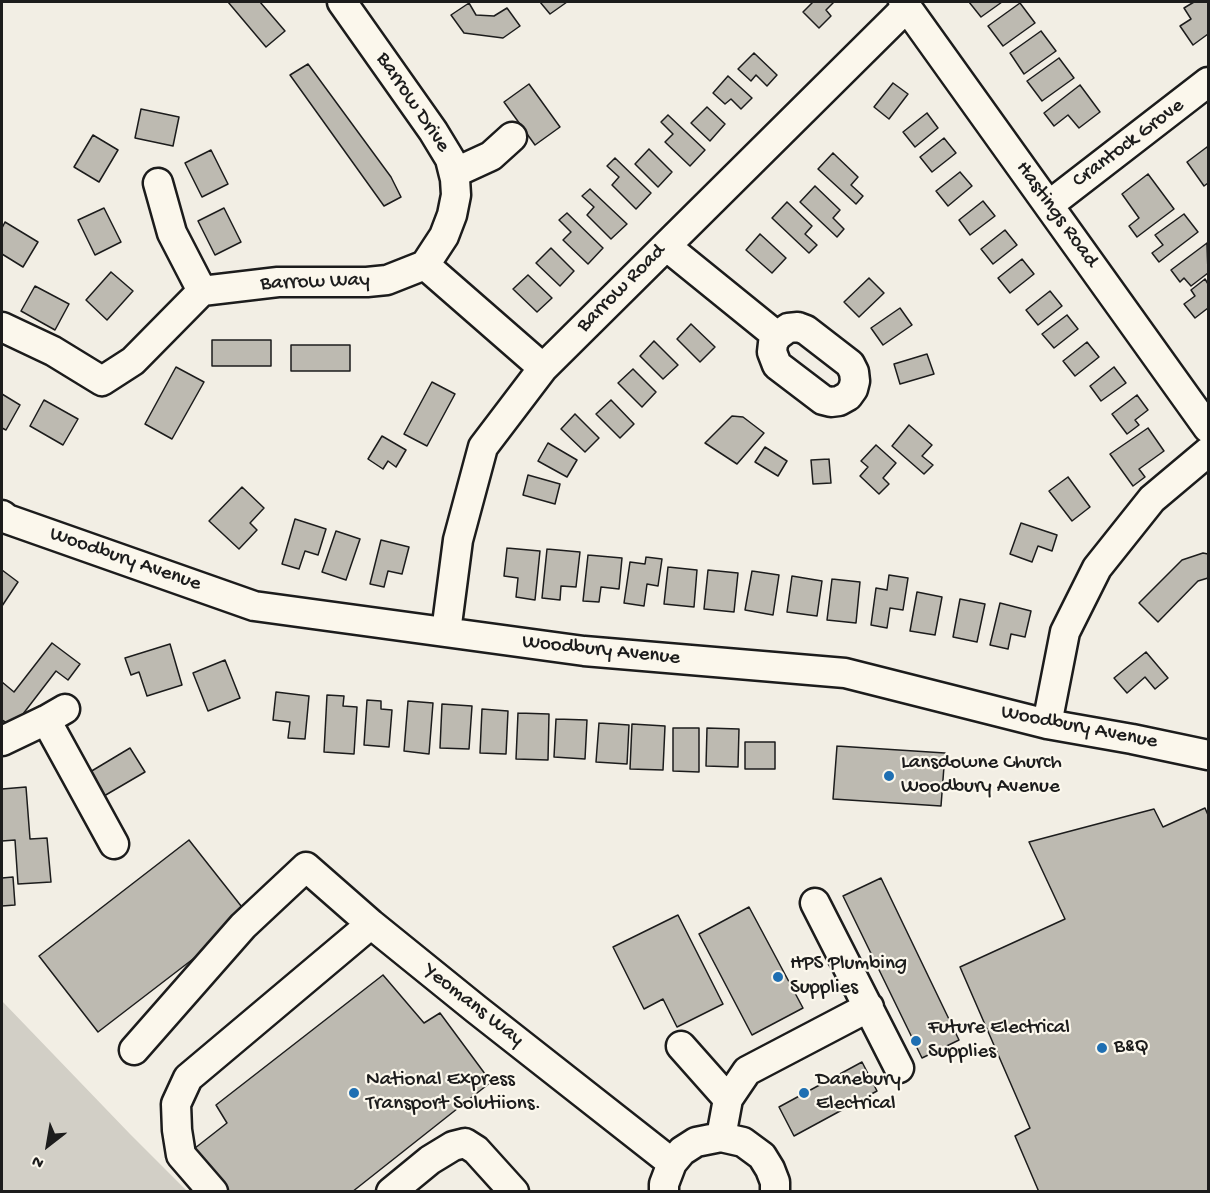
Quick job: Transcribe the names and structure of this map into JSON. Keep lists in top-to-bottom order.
{
  "streets": {
    "street": [
      "Barrow Drive",
      "Crantock Grove",
      "Hastings Road",
      "Barrow Way",
      "Barrow Road",
      "Woodbury Avenue",
      "Yeomans Way"
    ]
  },
  "crossings": [
    ["Barrow Drive", "Barrow Way"],
    ["Crantock Grove", "Hastings Road"],
    ["Hastings Road", "Barrow Road"],
    ["Barrow Road", "Woodbury Avenue"]
  ],
  "places": [
    "Lansdowne Church Woodbury Avenue",
    "HPS Plumbing Supplies",
    "Future Electrical Supplies",
    "B&Q",
    "National Express Transport Solutiions.",
    "Danebury Electrical"
  ],
  "north": "bottom left"
}
